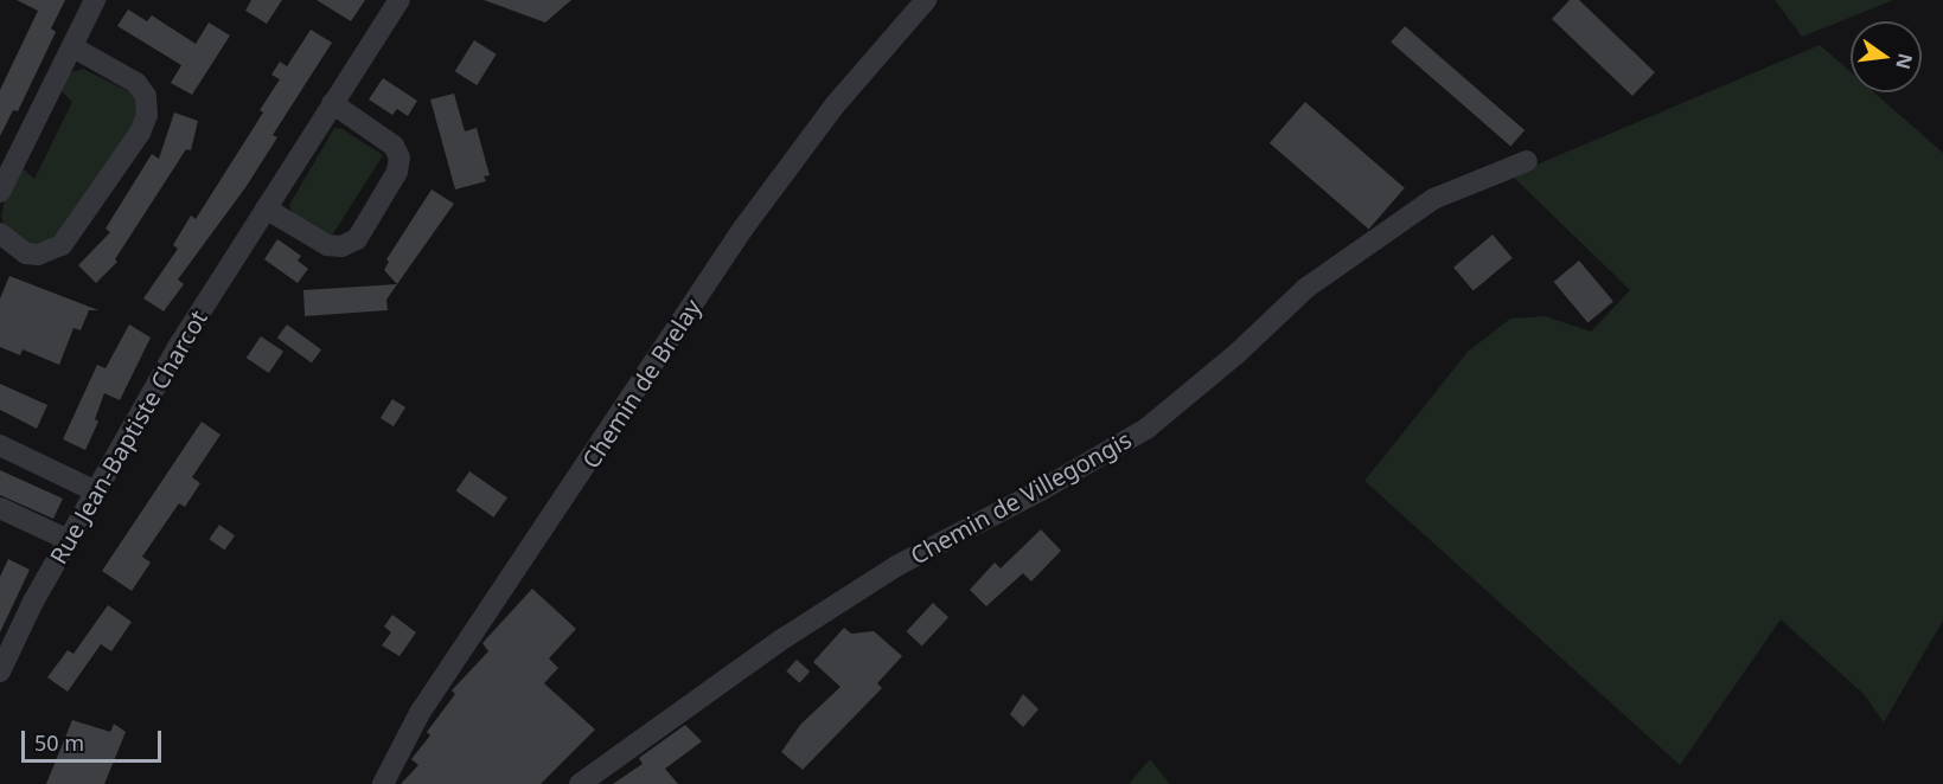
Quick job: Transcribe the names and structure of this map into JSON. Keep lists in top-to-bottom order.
{
  "streets": {
    "street": ["Chemin de Brelay", "Rue Jean-Baptiste Charcot", "Chemin de Villegongis"]
  },
  "scale_bar": "50 m",
  "north": "right"
}
